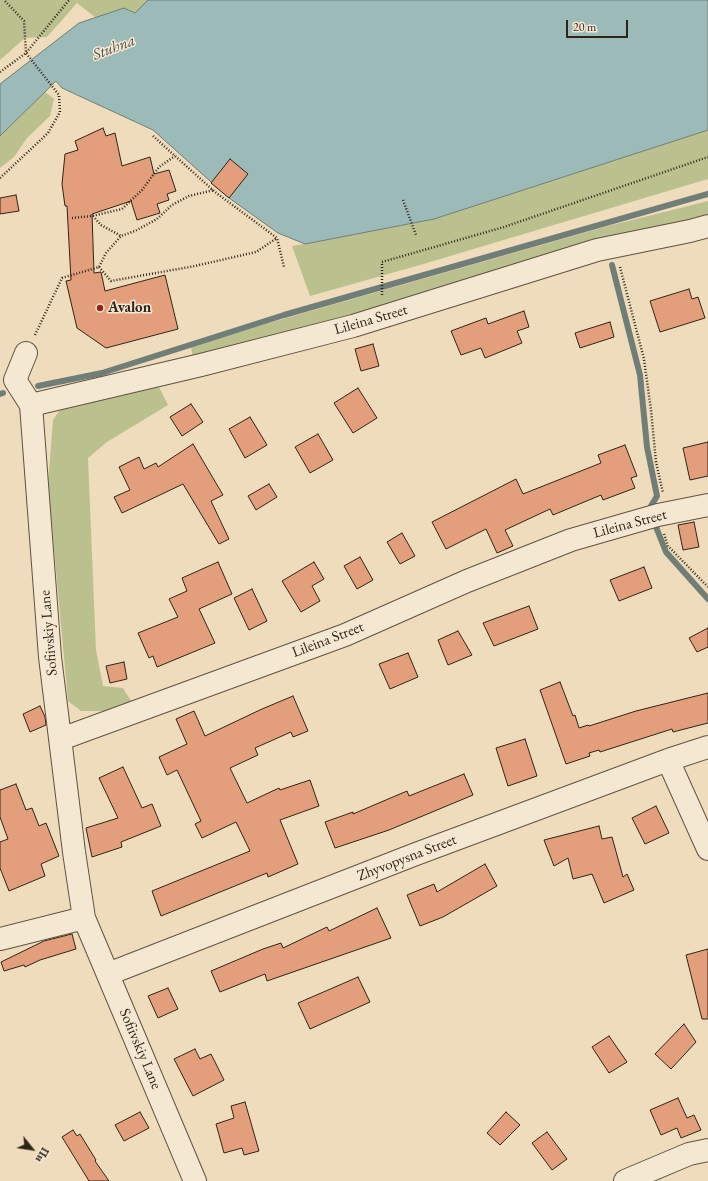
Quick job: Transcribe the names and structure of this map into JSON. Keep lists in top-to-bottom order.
{
  "streets": {
    "street": ["Lileina Street", "Sofiivskiy Lane", "Zhyvopysna Street"]
  },
  "crossings": [
    ["Lileina Street", "Sofiivskiy Lane"],
    ["Sofiivskiy Lane", "Zhyvopysna Street"]
  ],
  "water": ["Stuhna"],
  "places": ["Avalon"],
  "scale_bar": "20 m",
  "north": "bottom right"
}
